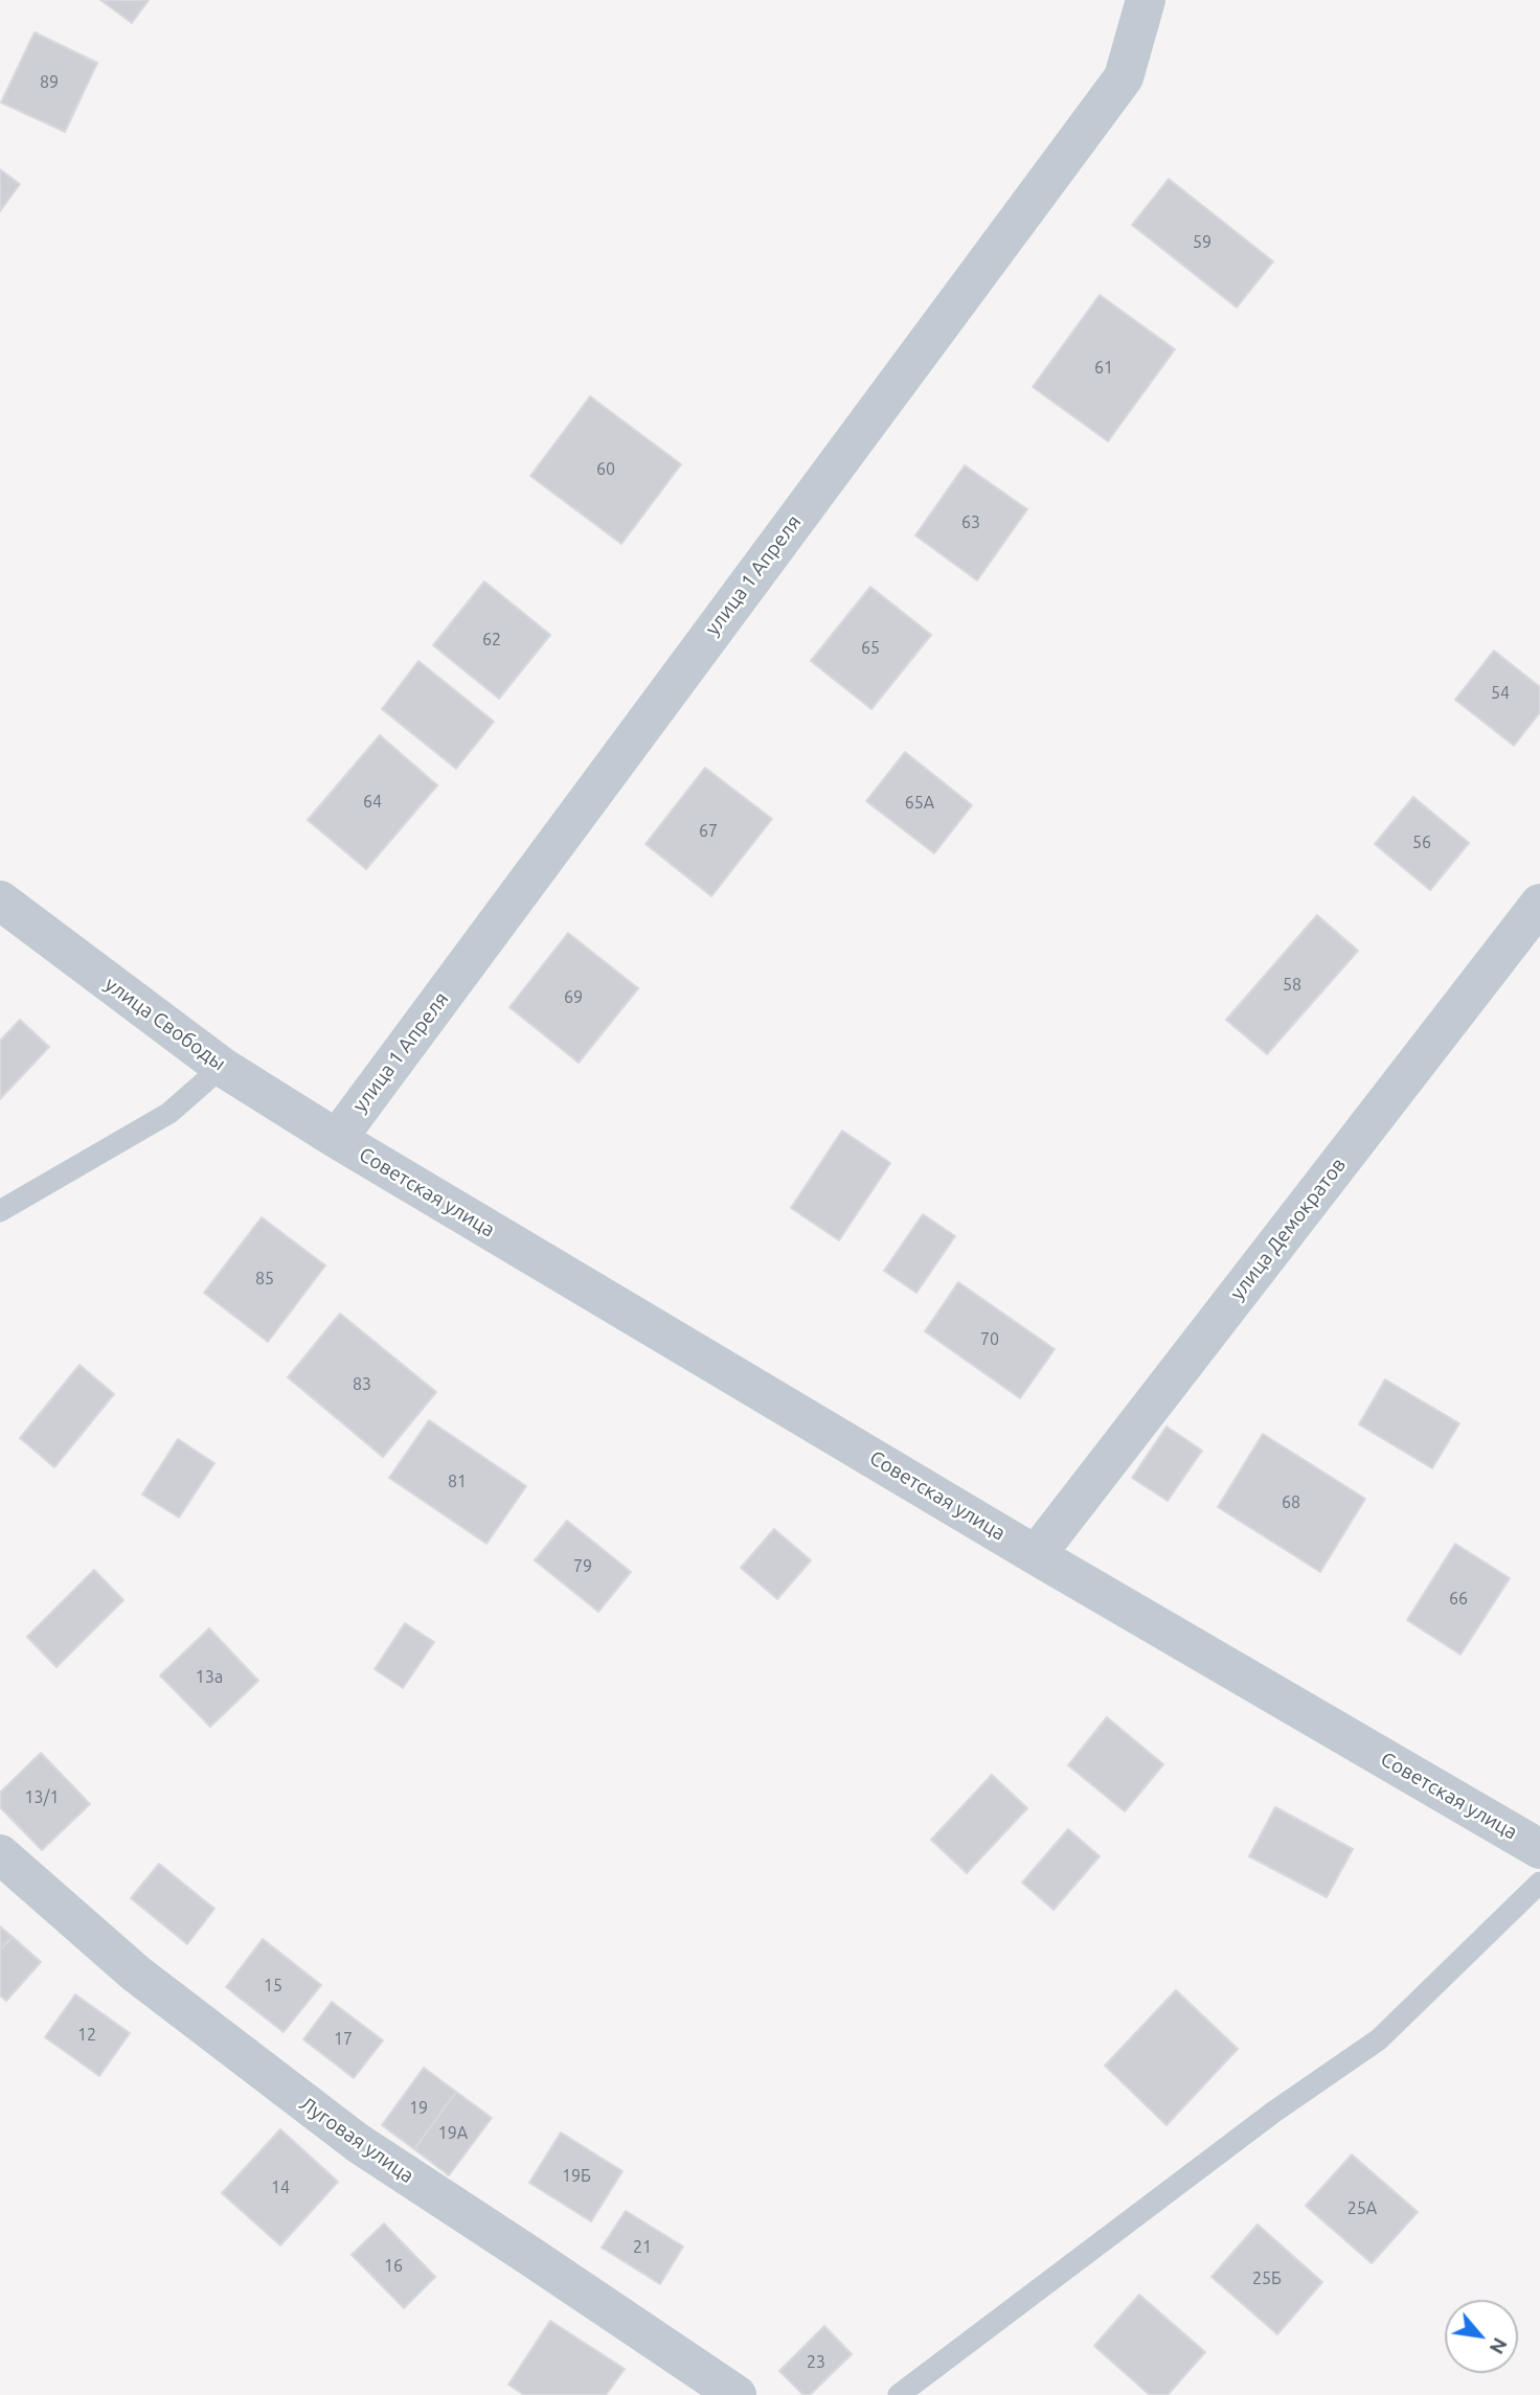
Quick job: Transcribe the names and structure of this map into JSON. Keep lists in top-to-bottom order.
{
  "streets": {
    "street": [
      "улица 1 Апреля",
      "улица Свободы",
      "Советская улица",
      "улица Демократов",
      "Луговая улица"
    ]
  },
  "crossings": [
    ["улица 1 Апреля", "улица Свободы"],
    ["улица 1 Апреля", "Советская улица"],
    ["улица Свободы", "Советская улица"],
    ["Советская улица", "улица Демократов"]
  ],
  "house_numbers": [
    "89",
    "59",
    "61",
    "60",
    "63",
    "62",
    "65",
    "54",
    "64",
    "65А",
    "67",
    "56",
    "58",
    "69",
    "85",
    "70",
    "83",
    "81",
    "68",
    "79",
    "66",
    "13а",
    "13/1",
    "15",
    "12",
    "17",
    "19",
    "19А",
    "19Б",
    "14",
    "25А",
    "21",
    "16",
    "25Б",
    "23"
  ],
  "north": "bottom right"
}
